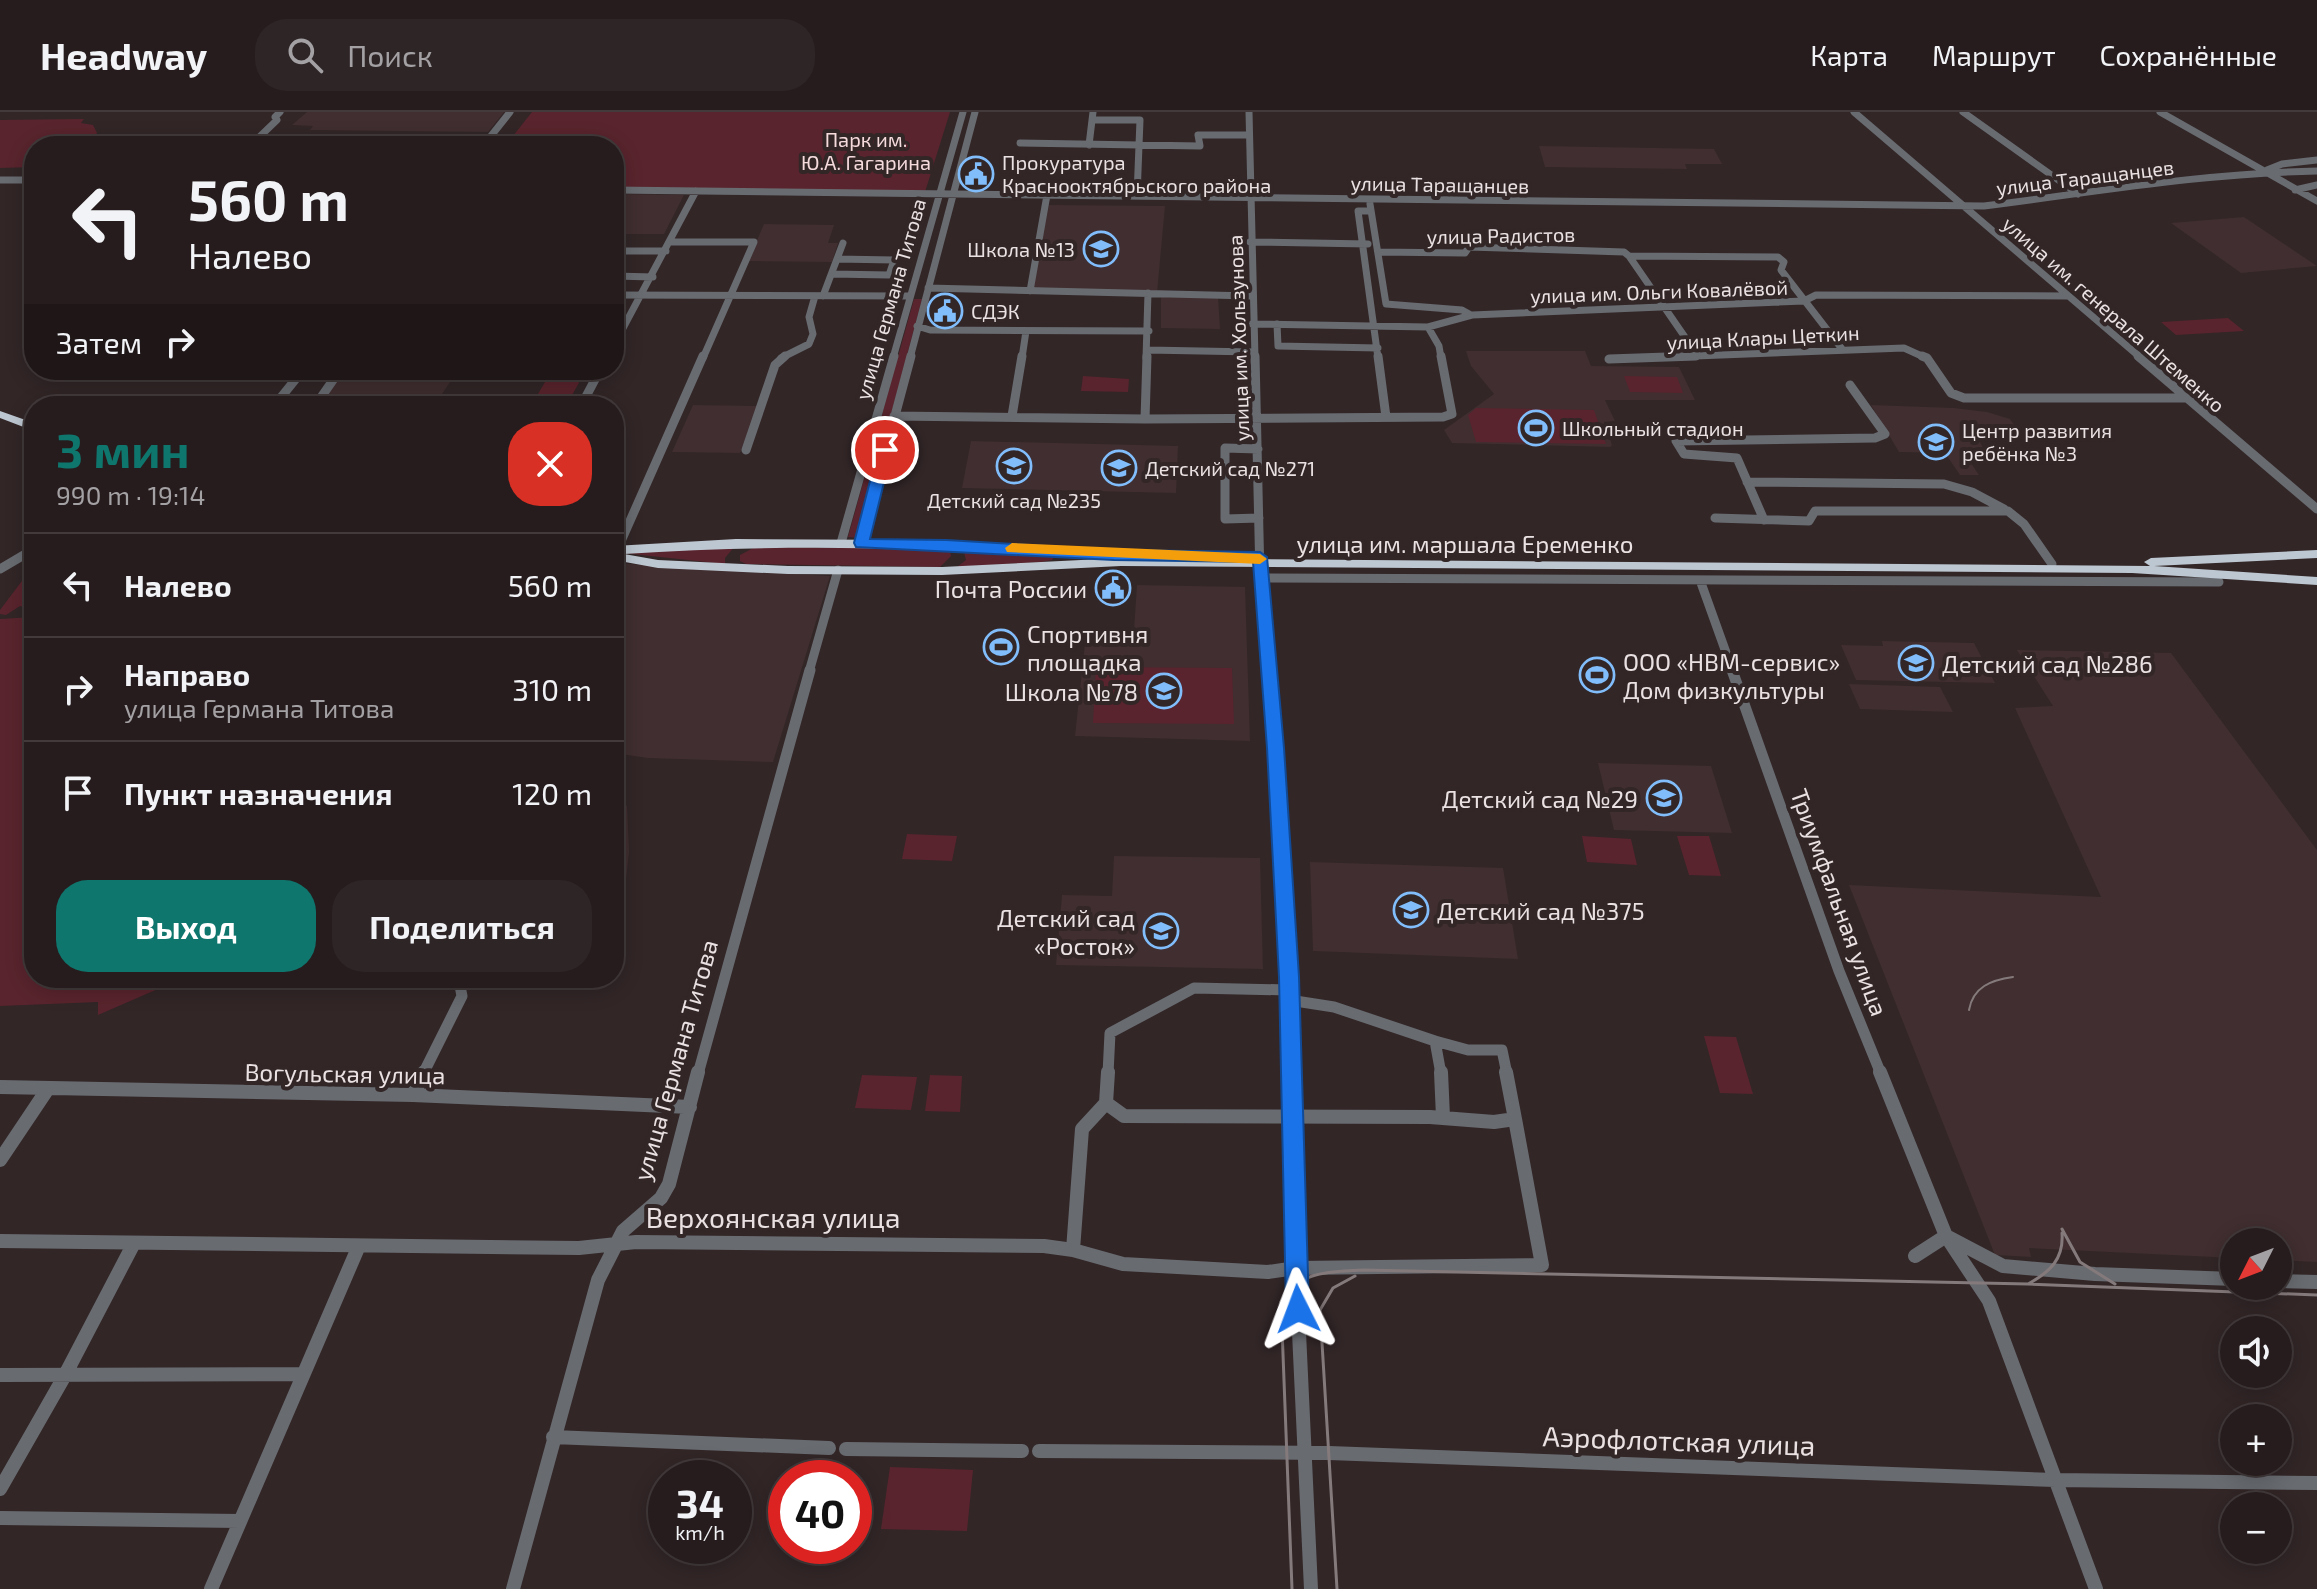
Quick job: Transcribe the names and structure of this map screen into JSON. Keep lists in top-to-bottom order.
{
  "streets": {
    "highway": ["улица им. маршала Еременко"],
    "street": [
      "улица Таращанцев",
      "улица Радистов",
      "улица им. Ольги Ковалёвой",
      "улица Германа Титова",
      "улица им. генерала Штеменко",
      "улица Клары Цеткин",
      "улица им. Хользунова",
      "Триумфальная улица",
      "Вогульская улица",
      "Верхоянская улица",
      "Аэрофлотская улица"
    ]
  },
  "crossings": [
    ["улица Таращанцев", "улица Германа Титова"],
    ["улица Таращанцев", "улица им. генерала Штеменко"],
    ["улица Таращанцев", "улица им. Хользунова"],
    ["улица Радистов", "улица им. Ольги Ковалёвой"],
    ["улица Радистов", "улица им. Хользунова"],
    ["улица им. Ольги Ковалёвой", "улица им. генерала Штеменко"],
    ["улица им. Ольги Ковалёвой", "улица им. Хользунова"],
    ["улица Германа Титова", "улица им. маршала Еременко"],
    ["улица Германа Титова", "Вогульская улица"],
    ["улица Германа Титова", "Верхоянская улица"],
    ["улица Германа Титова", "Аэрофлотская улица"],
    ["улица им. генерала Штеменко", "улица Клары Цеткин"],
    ["улица им. Хользунова", "улица им. маршала Еременко"],
    ["улица им. Хользунова", "Верхоянская улица"],
    ["улица им. Хользунова", "Аэрофлотская улица"],
    ["улица им. маршала Еременко", "Триумфальная улица"],
    ["Триумфальная улица", "Аэрофлотская улица"]
  ],
  "parks": ["Парк им. Ю.А. Гагарина"],
  "places": {
    "public building": ["Прокуратура Краснооктябрьского района", "СДЭК", "Почта России"],
    "school or university": [
      "Школа №13",
      "Центр развития ребёнка №3",
      "Детский сад №235",
      "Детский сад №271",
      "Детский сад №286",
      "Школа №78",
      "Детский сад №29",
      "Детский сад №375",
      "Детский сад «Росток»"
    ],
    "sports": ["Школьный стадион", "Спортивня площадка", "ООО «НВМ-сервис» Дом физкультуры"]
  },
  "north": "bottom left",
  "page": {
    "header": "Headway",
    "search": "Поиск",
    "nav": ["Карта", "Маршрут", "Сохранённые"],
    "turn": ["560 m", "Налево"],
    "then": "Затем",
    "heading": ["3 мин", "990 m · 19:14"],
    "list": [
      {
        "name": "Налево",
        "value": "560 m"
      },
      {
        "name": "Направо",
        "note": "улица Германа Титова",
        "value": "310 m"
      },
      {
        "name": "Пункт назначения",
        "value": "120 m"
      }
    ],
    "buttons": ["Выход", "Поделиться"],
    "map_buttons": ["+", "−"],
    "speed": "34 km/h",
    "limit": "40"
  }
}
